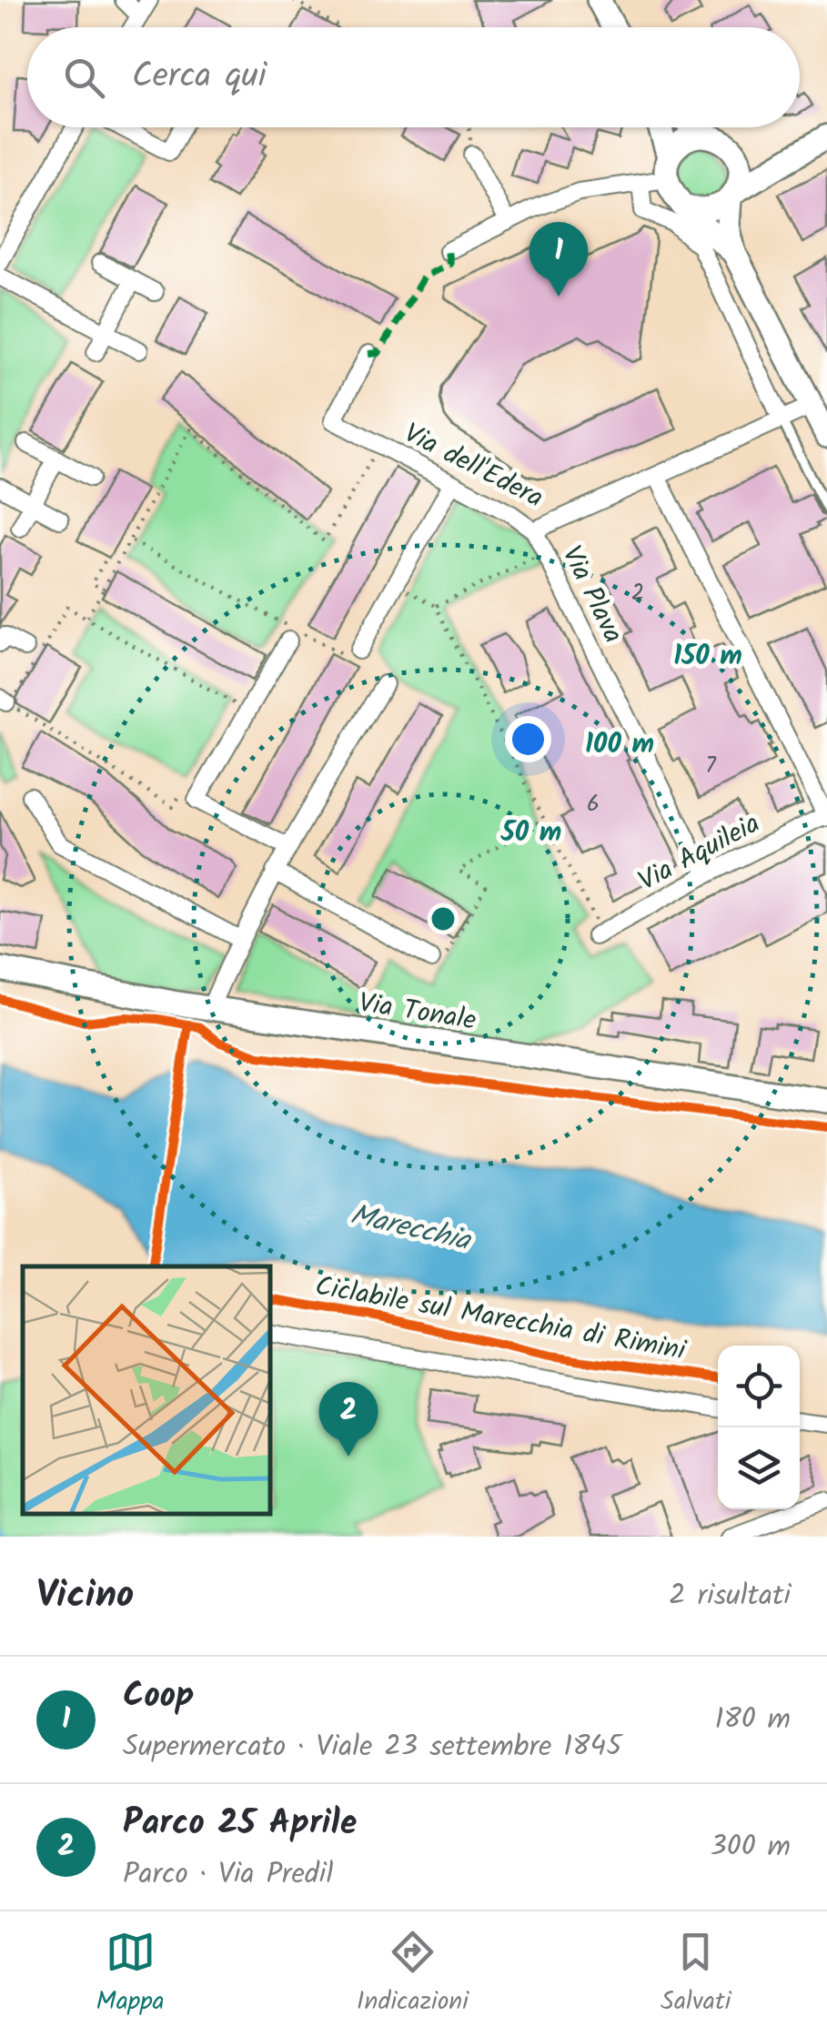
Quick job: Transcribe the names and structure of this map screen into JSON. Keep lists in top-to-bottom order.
{
  "streets": {
    "street": [
      "Via dell'Edera",
      "Via Plava",
      "Via Aquileia",
      "Via Tonale"
    ],
    "cycle path": ["Ciclabile sul Marecchia di Rimini"]
  },
  "crossings": [
    ["Via dell'Edera", "Via Plava"],
    ["Via Plava", "Via Aquileia"]
  ],
  "water": ["Marecchia"],
  "house_numbers": ["2", "7", "6"],
  "page": {
    "search": "Cerca qui",
    "pins": ["1", "2"],
    "heading": ["Vicino", "2 risultati"],
    "list": [
      {
        "mark": "1",
        "name": "Coop",
        "note": "Supermercato · Viale 23 settembre 1845",
        "value": "180 m"
      },
      {
        "mark": "2",
        "name": "Parco 25 Aprile",
        "note": "Parco · Via Predil",
        "value": "300 m"
      }
    ],
    "nav": ["Mappa", "Indicazioni", "Salvati"]
  },
  "rings": ["150 m", "100 m", "50 m"]
}
